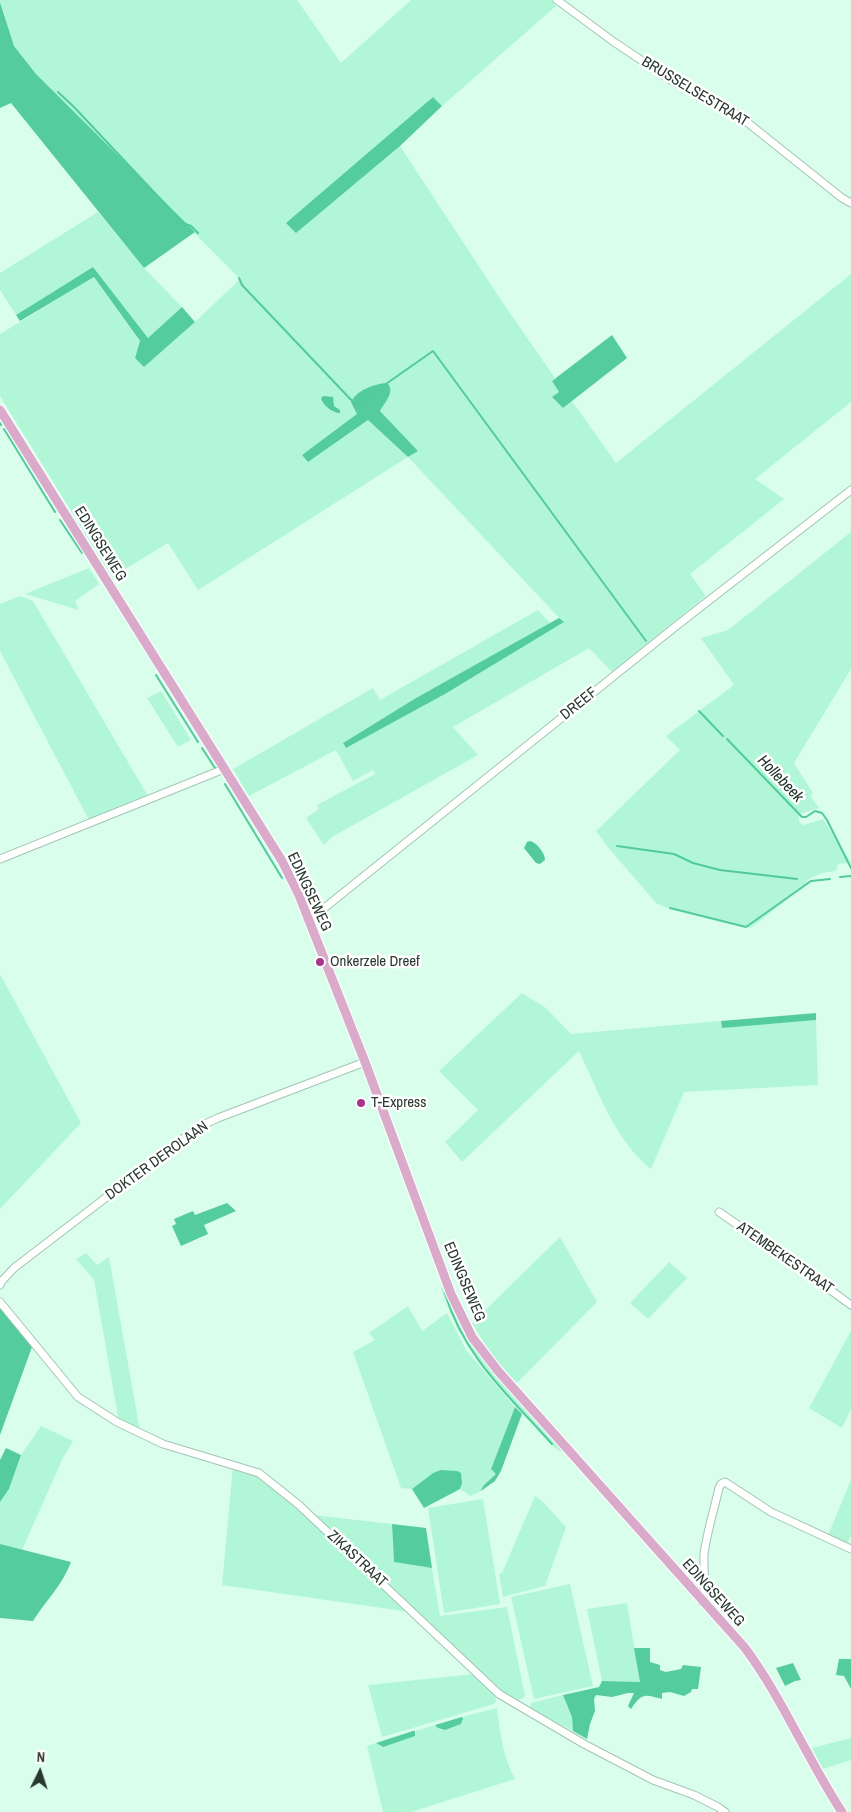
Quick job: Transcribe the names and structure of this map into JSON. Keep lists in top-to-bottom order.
{
  "streets": {
    "main road": ["EDINGSEWEG"],
    "street": [
      "BRUSSELSESTRAAT",
      "DREEF",
      "DOKTER DEROLAAN",
      "ATEMBEKESTRAAT",
      "ZIKASTRAAT"
    ]
  },
  "crossings": [
    ["EDINGSEWEG", "DREEF"],
    ["EDINGSEWEG", "DOKTER DEROLAAN"]
  ],
  "water": ["Hollebeek"],
  "places": ["Onkerzele Dreef", "T-Express"],
  "north": "top"
}
